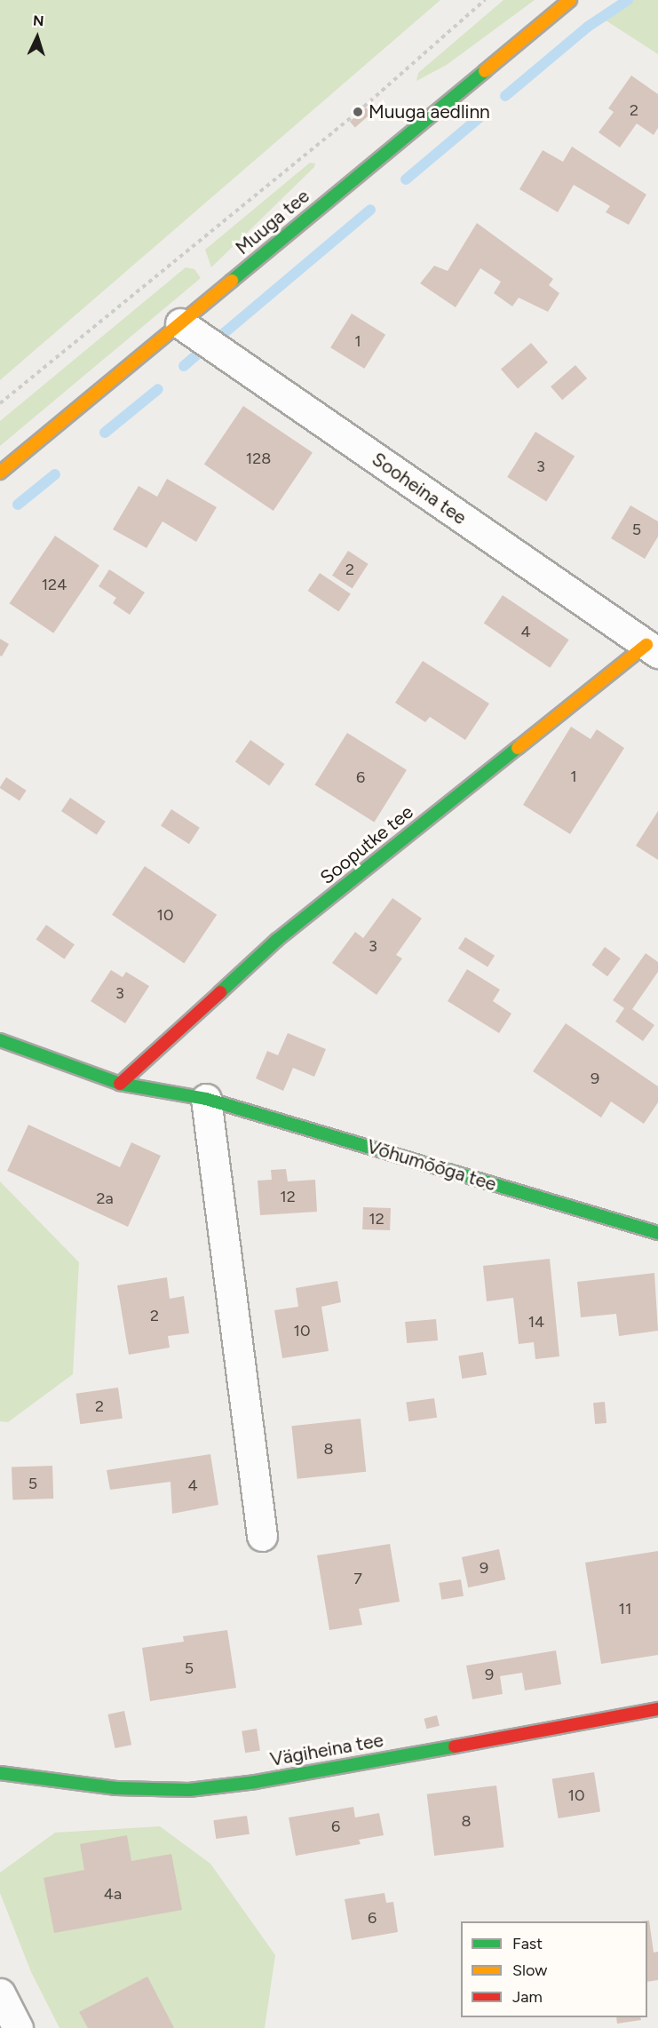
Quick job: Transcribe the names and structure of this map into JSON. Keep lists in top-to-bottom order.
{
  "streets": {
    "street": [
      "Muuga tee",
      "Sooheina tee",
      "Sooputke tee",
      "Võhumõõga tee",
      "Vägiheina tee"
    ]
  },
  "crossings": [
    ["Muuga tee", "Sooheina tee"],
    ["Sooheina tee", "Sooputke tee"],
    ["Sooputke tee", "Võhumõõga tee"]
  ],
  "places": ["Muuga aedlinn"],
  "house_numbers": [
    "2",
    "1",
    "128",
    "3",
    "5",
    "2",
    "124",
    "4",
    "1",
    "6",
    "10",
    "3",
    "3",
    "9",
    "12",
    "2a",
    "12",
    "2",
    "14",
    "10",
    "2",
    "8",
    "5",
    "4",
    "9",
    "7",
    "11",
    "5",
    "9",
    "10",
    "8",
    "6",
    "4a",
    "6"
  ],
  "legend": ["Fast", "Slow", "Jam"],
  "north": "top"
}
